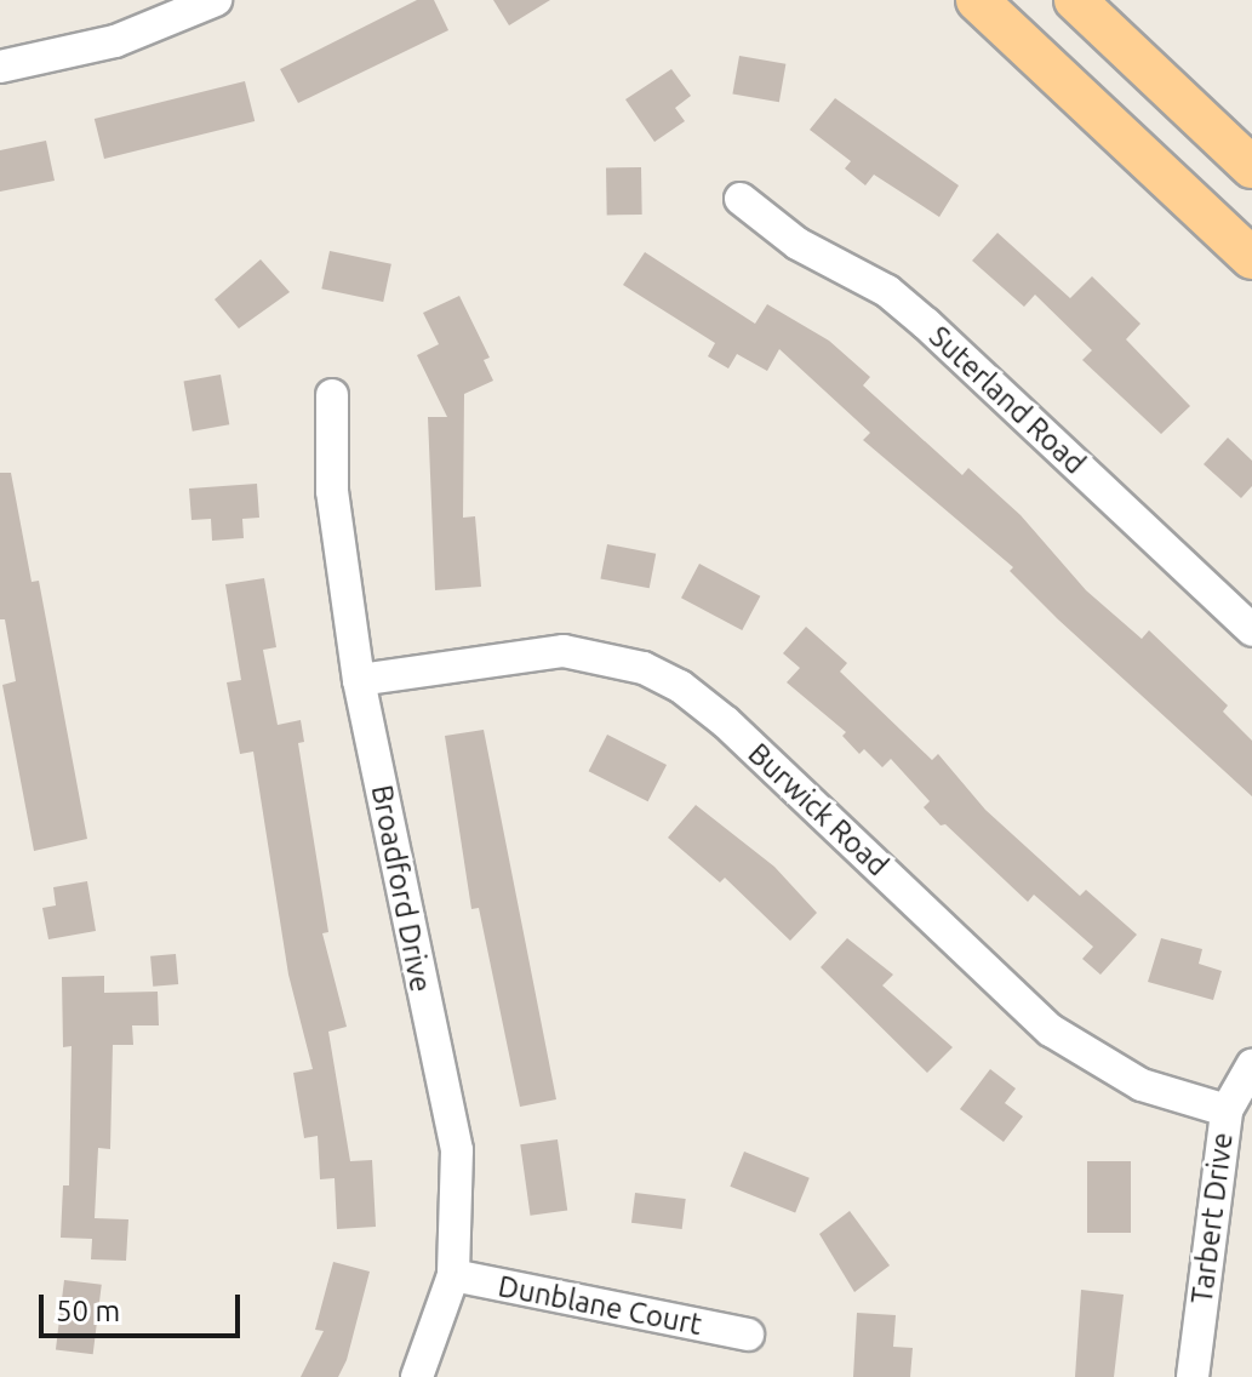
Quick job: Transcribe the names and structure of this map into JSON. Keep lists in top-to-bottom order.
{
  "streets": {
    "street": [
      "Suterland Road",
      "Burwick Road",
      "Broadford Drive",
      "Tarbert Drive",
      "Dunblane Court"
    ]
  },
  "crossings": [
    ["Burwick Road", "Broadford Drive"],
    ["Burwick Road", "Tarbert Drive"],
    ["Broadford Drive", "Dunblane Court"]
  ],
  "scale_bar": "50 m"
}
